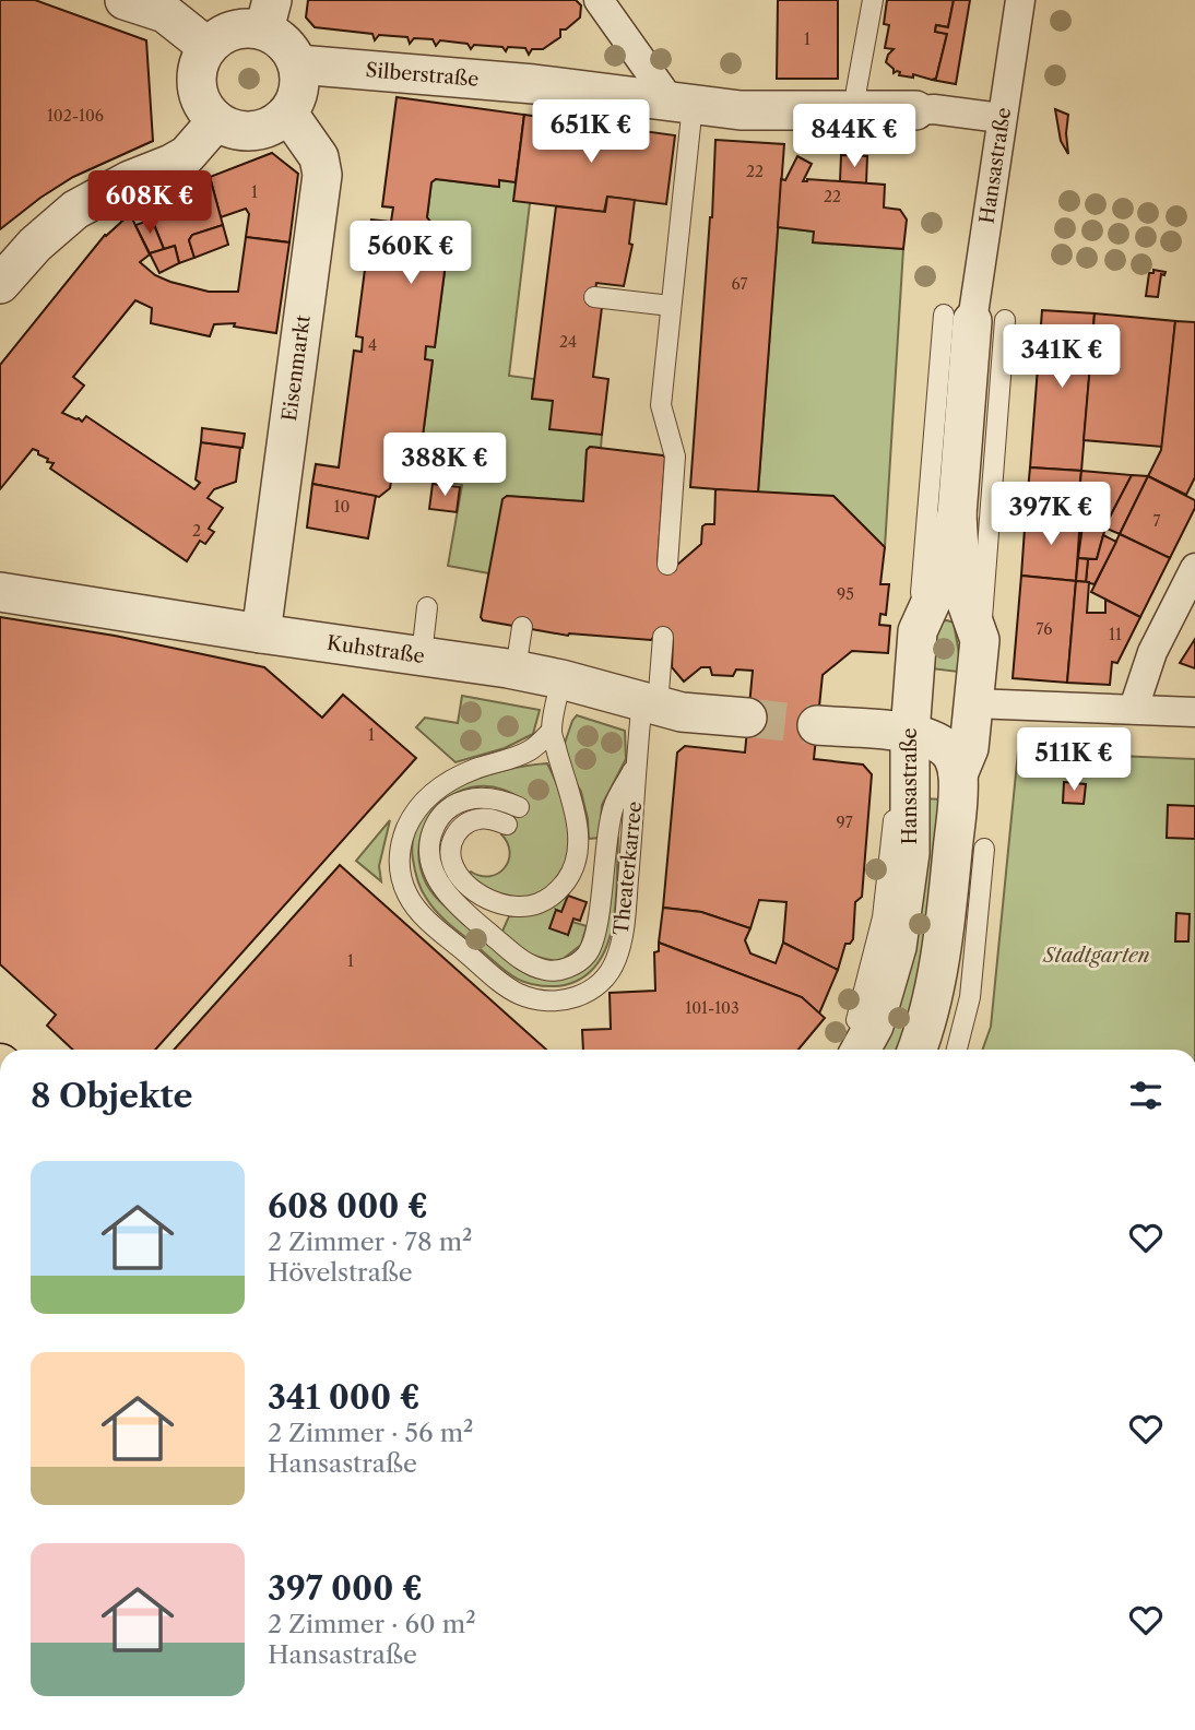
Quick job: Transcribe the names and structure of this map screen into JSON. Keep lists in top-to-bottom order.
{
  "streets": {
    "street": [
      "Silberstraße",
      "Hansastraße",
      "Eisenmarkt",
      "Kuhstraße"
    ],
    "lane": ["Theaterkarree"]
  },
  "crossings": [
    ["Silberstraße", "Hansastraße"],
    ["Silberstraße", "Eisenmarkt"],
    ["Eisenmarkt", "Kuhstraße"],
    ["Kuhstraße", "Theaterkarree"]
  ],
  "parks": ["Stadtgarten"],
  "house_numbers": [
    "1",
    "102-106",
    "22",
    "1",
    "22",
    "67",
    "24",
    "4",
    "10",
    "7",
    "2",
    "95",
    "76",
    "11",
    "1",
    "97",
    "1",
    "101-103"
  ],
  "page": {
    "price": [
      "651K €",
      "844K €",
      "608K €",
      "560K €",
      "341K €",
      "388K €",
      "397K €",
      "511K €"
    ],
    "heading": "8 Objekte",
    "list": [
      {
        "name": "608 000 €",
        "note": "2 Zimmer · 78 m² · Hövelstraße"
      },
      {
        "name": "341 000 €",
        "note": "2 Zimmer · 56 m² · Hansastraße"
      },
      {
        "name": "397 000 €",
        "note": "2 Zimmer · 60 m² · Hansastraße"
      }
    ]
  }
}
